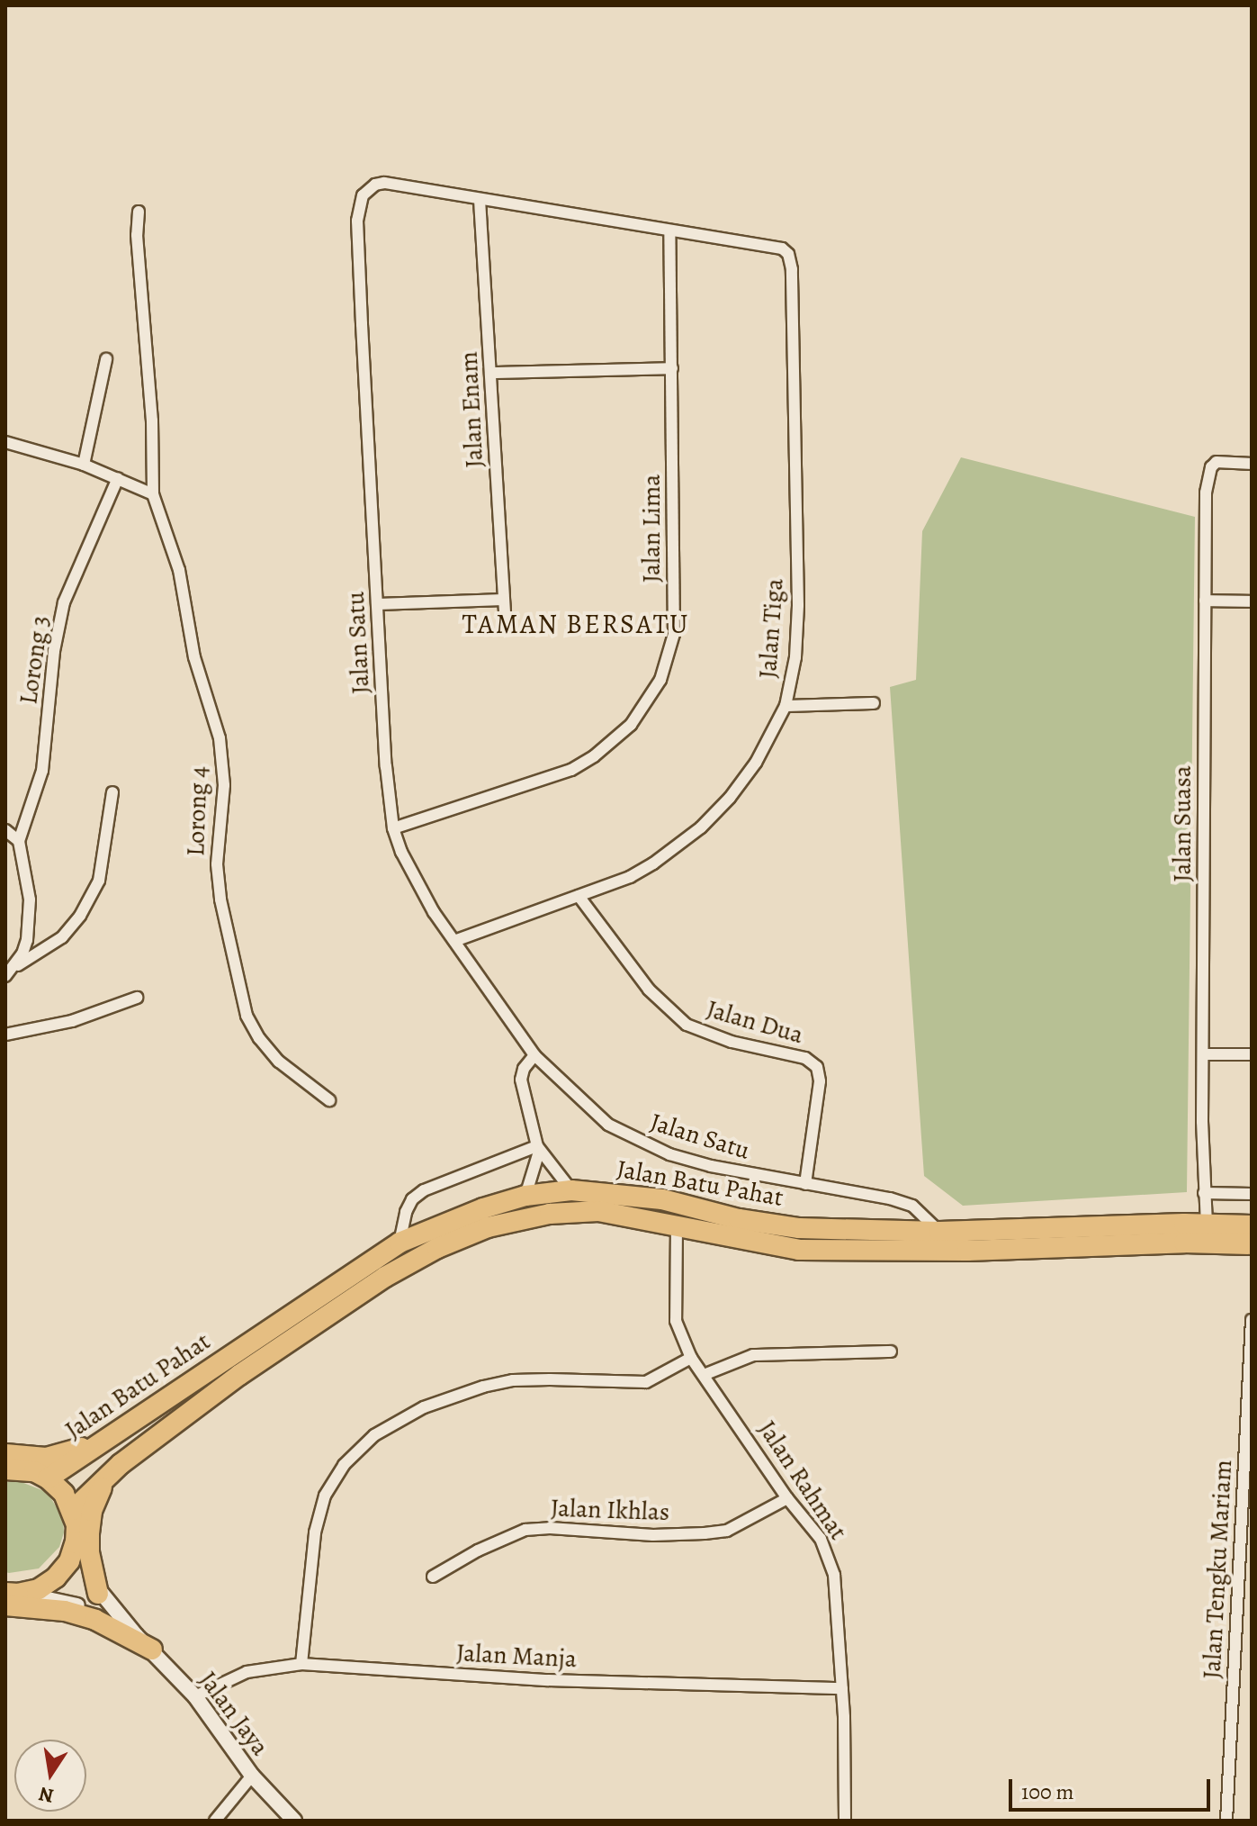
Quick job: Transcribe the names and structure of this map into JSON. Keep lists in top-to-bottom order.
{
  "streets": {
    "highway": ["Jalan Batu Pahat"],
    "street": [
      "Jalan Enam",
      "Jalan Lima",
      "Jalan Tiga",
      "Jalan Satu",
      "Lorong 3",
      "Lorong 4",
      "Jalan Suasa",
      "Jalan Dua",
      "Jalan Rahmat",
      "Jalan Ikhlas",
      "Jalan Tengku Mariam",
      "Jalan Manja",
      "Jalan Jaya"
    ]
  },
  "crossings": [
    ["Jalan Enam", "Jalan Satu"],
    ["Jalan Lima", "Jalan Tiga"],
    ["Jalan Lima", "Jalan Satu"],
    ["Jalan Tiga", "Jalan Satu"],
    ["Jalan Tiga", "Jalan Dua"],
    ["Jalan Satu", "Jalan Dua"],
    ["Jalan Satu", "Jalan Batu Pahat"],
    ["Jalan Suasa", "Jalan Batu Pahat"],
    ["Jalan Batu Pahat", "Jalan Rahmat"],
    ["Jalan Rahmat", "Jalan Ikhlas"],
    ["Jalan Rahmat", "Jalan Manja"],
    ["Jalan Manja", "Jalan Jaya"]
  ],
  "districts": ["TAMAN BERSATU"],
  "scale_bar": "100 m",
  "north": "bottom"
}
